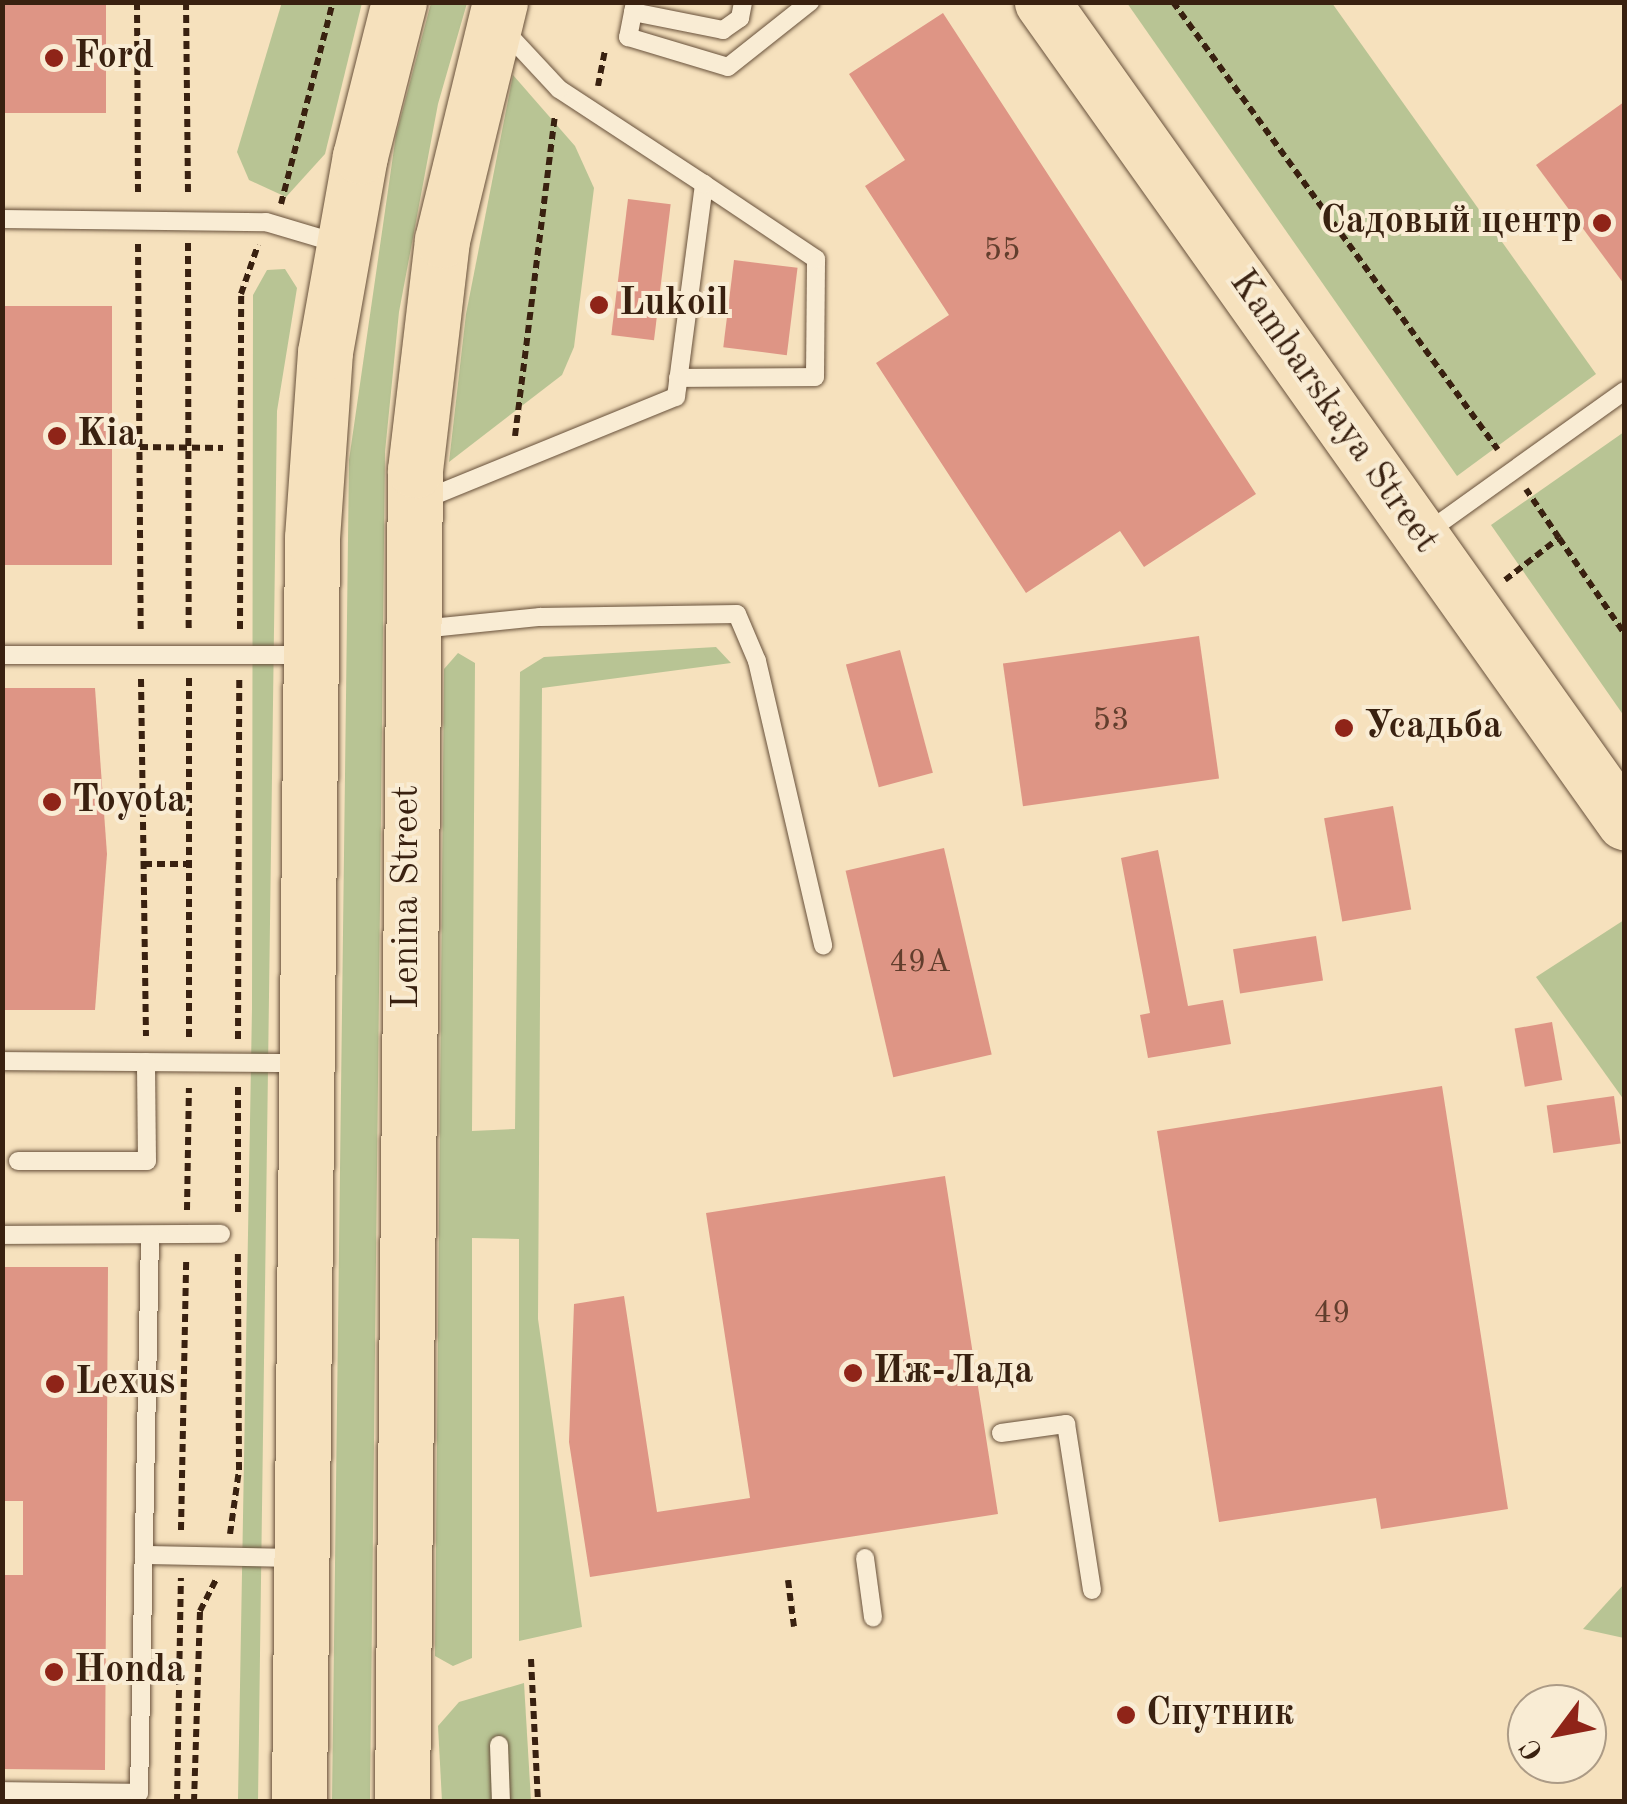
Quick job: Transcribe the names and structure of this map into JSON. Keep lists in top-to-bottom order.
{
  "streets": {
    "main road": ["Kambarskaya Street", "Lenina Street"]
  },
  "places": [
    "Ford",
    "Садовый центр",
    "Lukoil",
    "Kia",
    "Усадьба",
    "Toyota",
    "Иж-Лада",
    "Lexus",
    "Honda",
    "Спутник"
  ],
  "house_numbers": [
    "55",
    "53",
    "49А",
    "49"
  ],
  "north": "bottom left"
}
